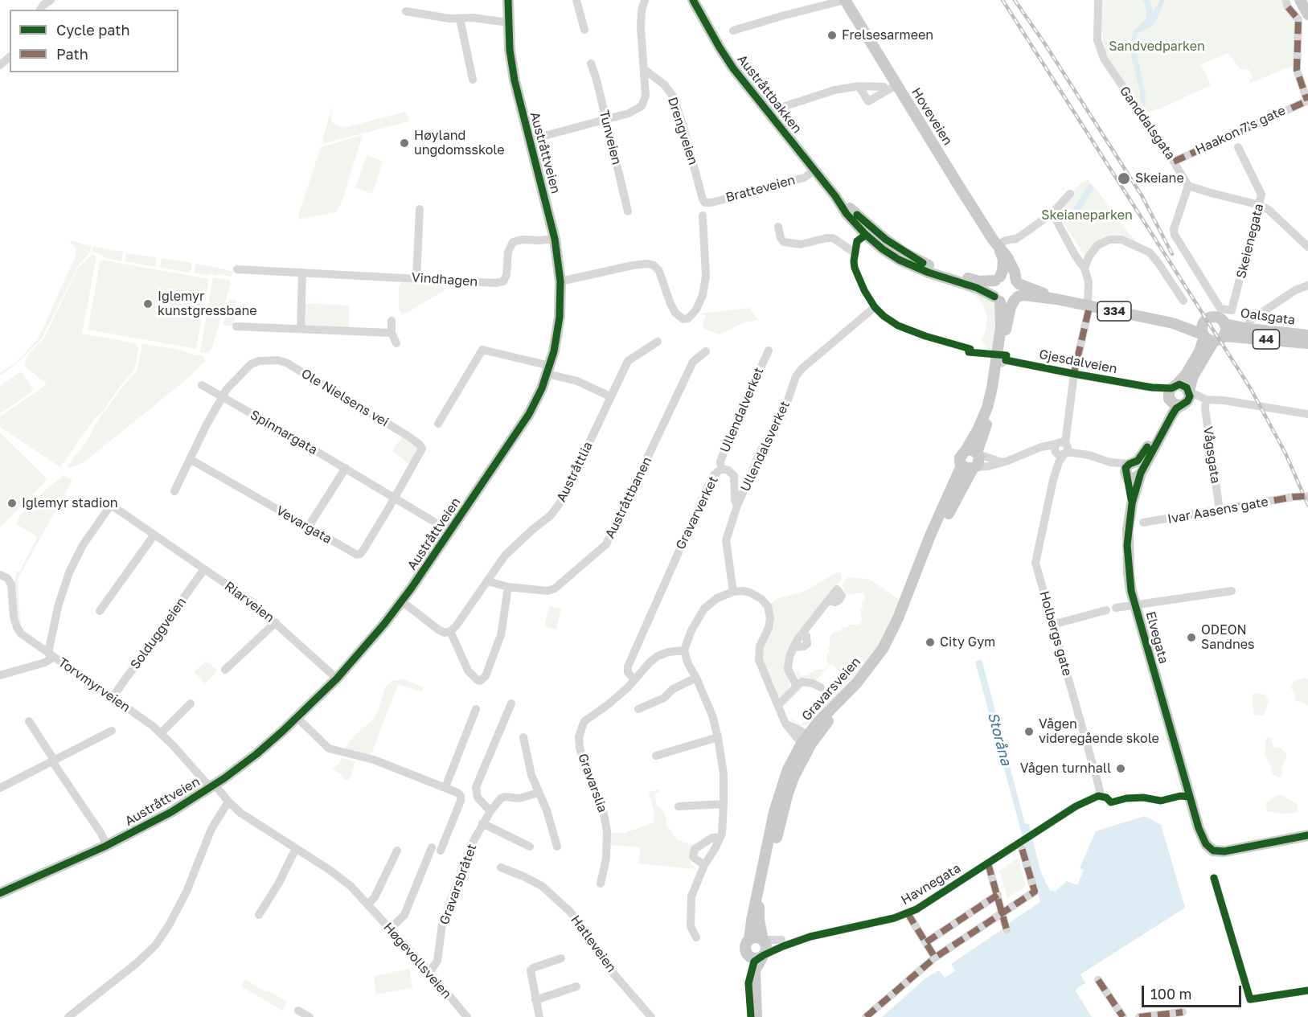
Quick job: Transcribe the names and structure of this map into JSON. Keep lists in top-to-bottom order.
{
  "streets": {
    "main road": [
      "Austråttbakken",
      "Hoveveien",
      "Austråttveien",
      "334",
      "Oalsgata",
      "44",
      "Elvegata",
      "Gravarsveien"
    ],
    "street": [
      "Ganddalsgata",
      "Haakon 7's gate",
      "Drengveien",
      "Tunveien",
      "Bratteveien",
      "Skeienegata",
      "Vindhagen",
      "Gjesdalveien",
      "Ole Nielsens vei",
      "Ullendalverket",
      "Spinnargata",
      "Ullendalsverket",
      "Vågsgata",
      "Austråttlia",
      "Austråttbanen",
      "Ivar Aasens gate",
      "Gravarverket",
      "Vevargata",
      "Riarveien",
      "Solduggveien",
      "Holbergs gate",
      "Torvmyrveien",
      "Gravarslia",
      "Gravarsbråtet",
      "Havnegata",
      "Hatleveien",
      "Høgevollsveien"
    ]
  },
  "crossings": [
    ["Austråttbakken", "Hoveveien"],
    ["Austråttbakken", "Bratteveien"],
    ["Austråttbakken", "334"],
    ["Hoveveien", "334"],
    ["Ganddalsgata", "Haakon 7's gate"],
    ["Ganddalsgata", "Skeienegata"],
    ["Drengveien", "Bratteveien"],
    ["Austråttveien", "Vindhagen"],
    ["Austråttveien", "Spinnargata"],
    ["Austråttveien", "Riarveien"],
    ["Austråttveien", "Torvmyrveien"],
    ["Austråttveien", "Høgevollsveien"],
    ["334", "Oalsgata"],
    ["334", "44"],
    ["Oalsgata", "44"],
    ["Gjesdalveien", "Elvegata"],
    ["Ole Nielsens vei", "Spinnargata"],
    ["Ole Nielsens vei", "Vevargata"],
    ["Ullendalverket", "Gravarverket"],
    ["Spinnargata", "Vevargata"],
    ["Ullendalsverket", "Gravarverket"],
    ["Vågsgata", "Ivar Aasens gate"],
    ["Austråttlia", "Austråttbanen"],
    ["Gravarverket", "Gravarslia"],
    ["Riarveien", "Solduggveien"],
    ["Riarveien", "Torvmyrveien"],
    ["Solduggveien", "Torvmyrveien"],
    ["Holbergs gate", "Havnegata"],
    ["Torvmyrveien", "Høgevollsveien"],
    ["Gravarsbråtet", "Høgevollsveien"]
  ],
  "water": ["Storåna"],
  "parks": ["Sandvedparken", "Skeianeparken"],
  "places": [
    "Frelsesarmeen",
    "Høyland ungdomsskole",
    "Skeiane",
    "Iglemyr kunstgressbane",
    "Iglemyr stadion",
    "ODEON Sandnes",
    "City Gym",
    "Vågen videregående skole",
    "Vågen turnhall"
  ],
  "legend": ["Cycle path", "Path"],
  "scale_bar": "100 m"
}
